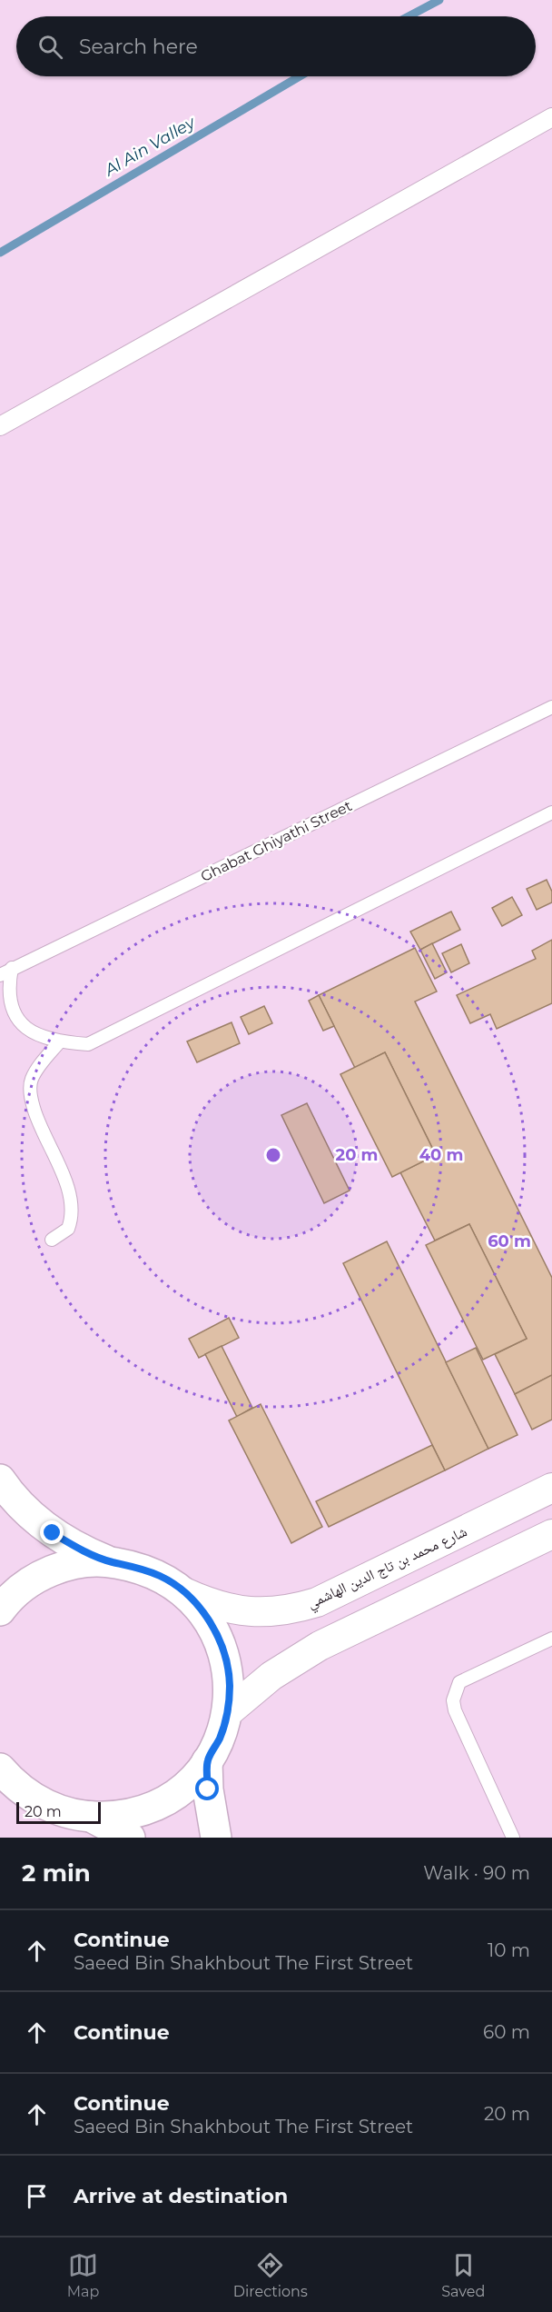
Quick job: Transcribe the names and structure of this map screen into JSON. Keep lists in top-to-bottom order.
{
  "streets": {
    "street": ["شارع محمد بن تاج الدين الهاشمي"],
    "lane": ["Ghabat Ghiyathi Street"]
  },
  "water": ["Al Ain Valley"],
  "scale_bar": "20 m",
  "page": {
    "search": "Search here",
    "scale": "20 m",
    "heading": ["2 min", "Walk · 90 m"],
    "list": [
      ["Continue", "Saeed Bin Shakhbout The First Street", "10 m"],
      ["Continue", "60 m"],
      ["Continue", "Saeed Bin Shakhbout The First Street", "20 m"],
      "Arrive at destination"
    ],
    "nav": ["Map", "Directions", "Saved"]
  },
  "rings": ["20 m", "40 m", "60 m"]
}
